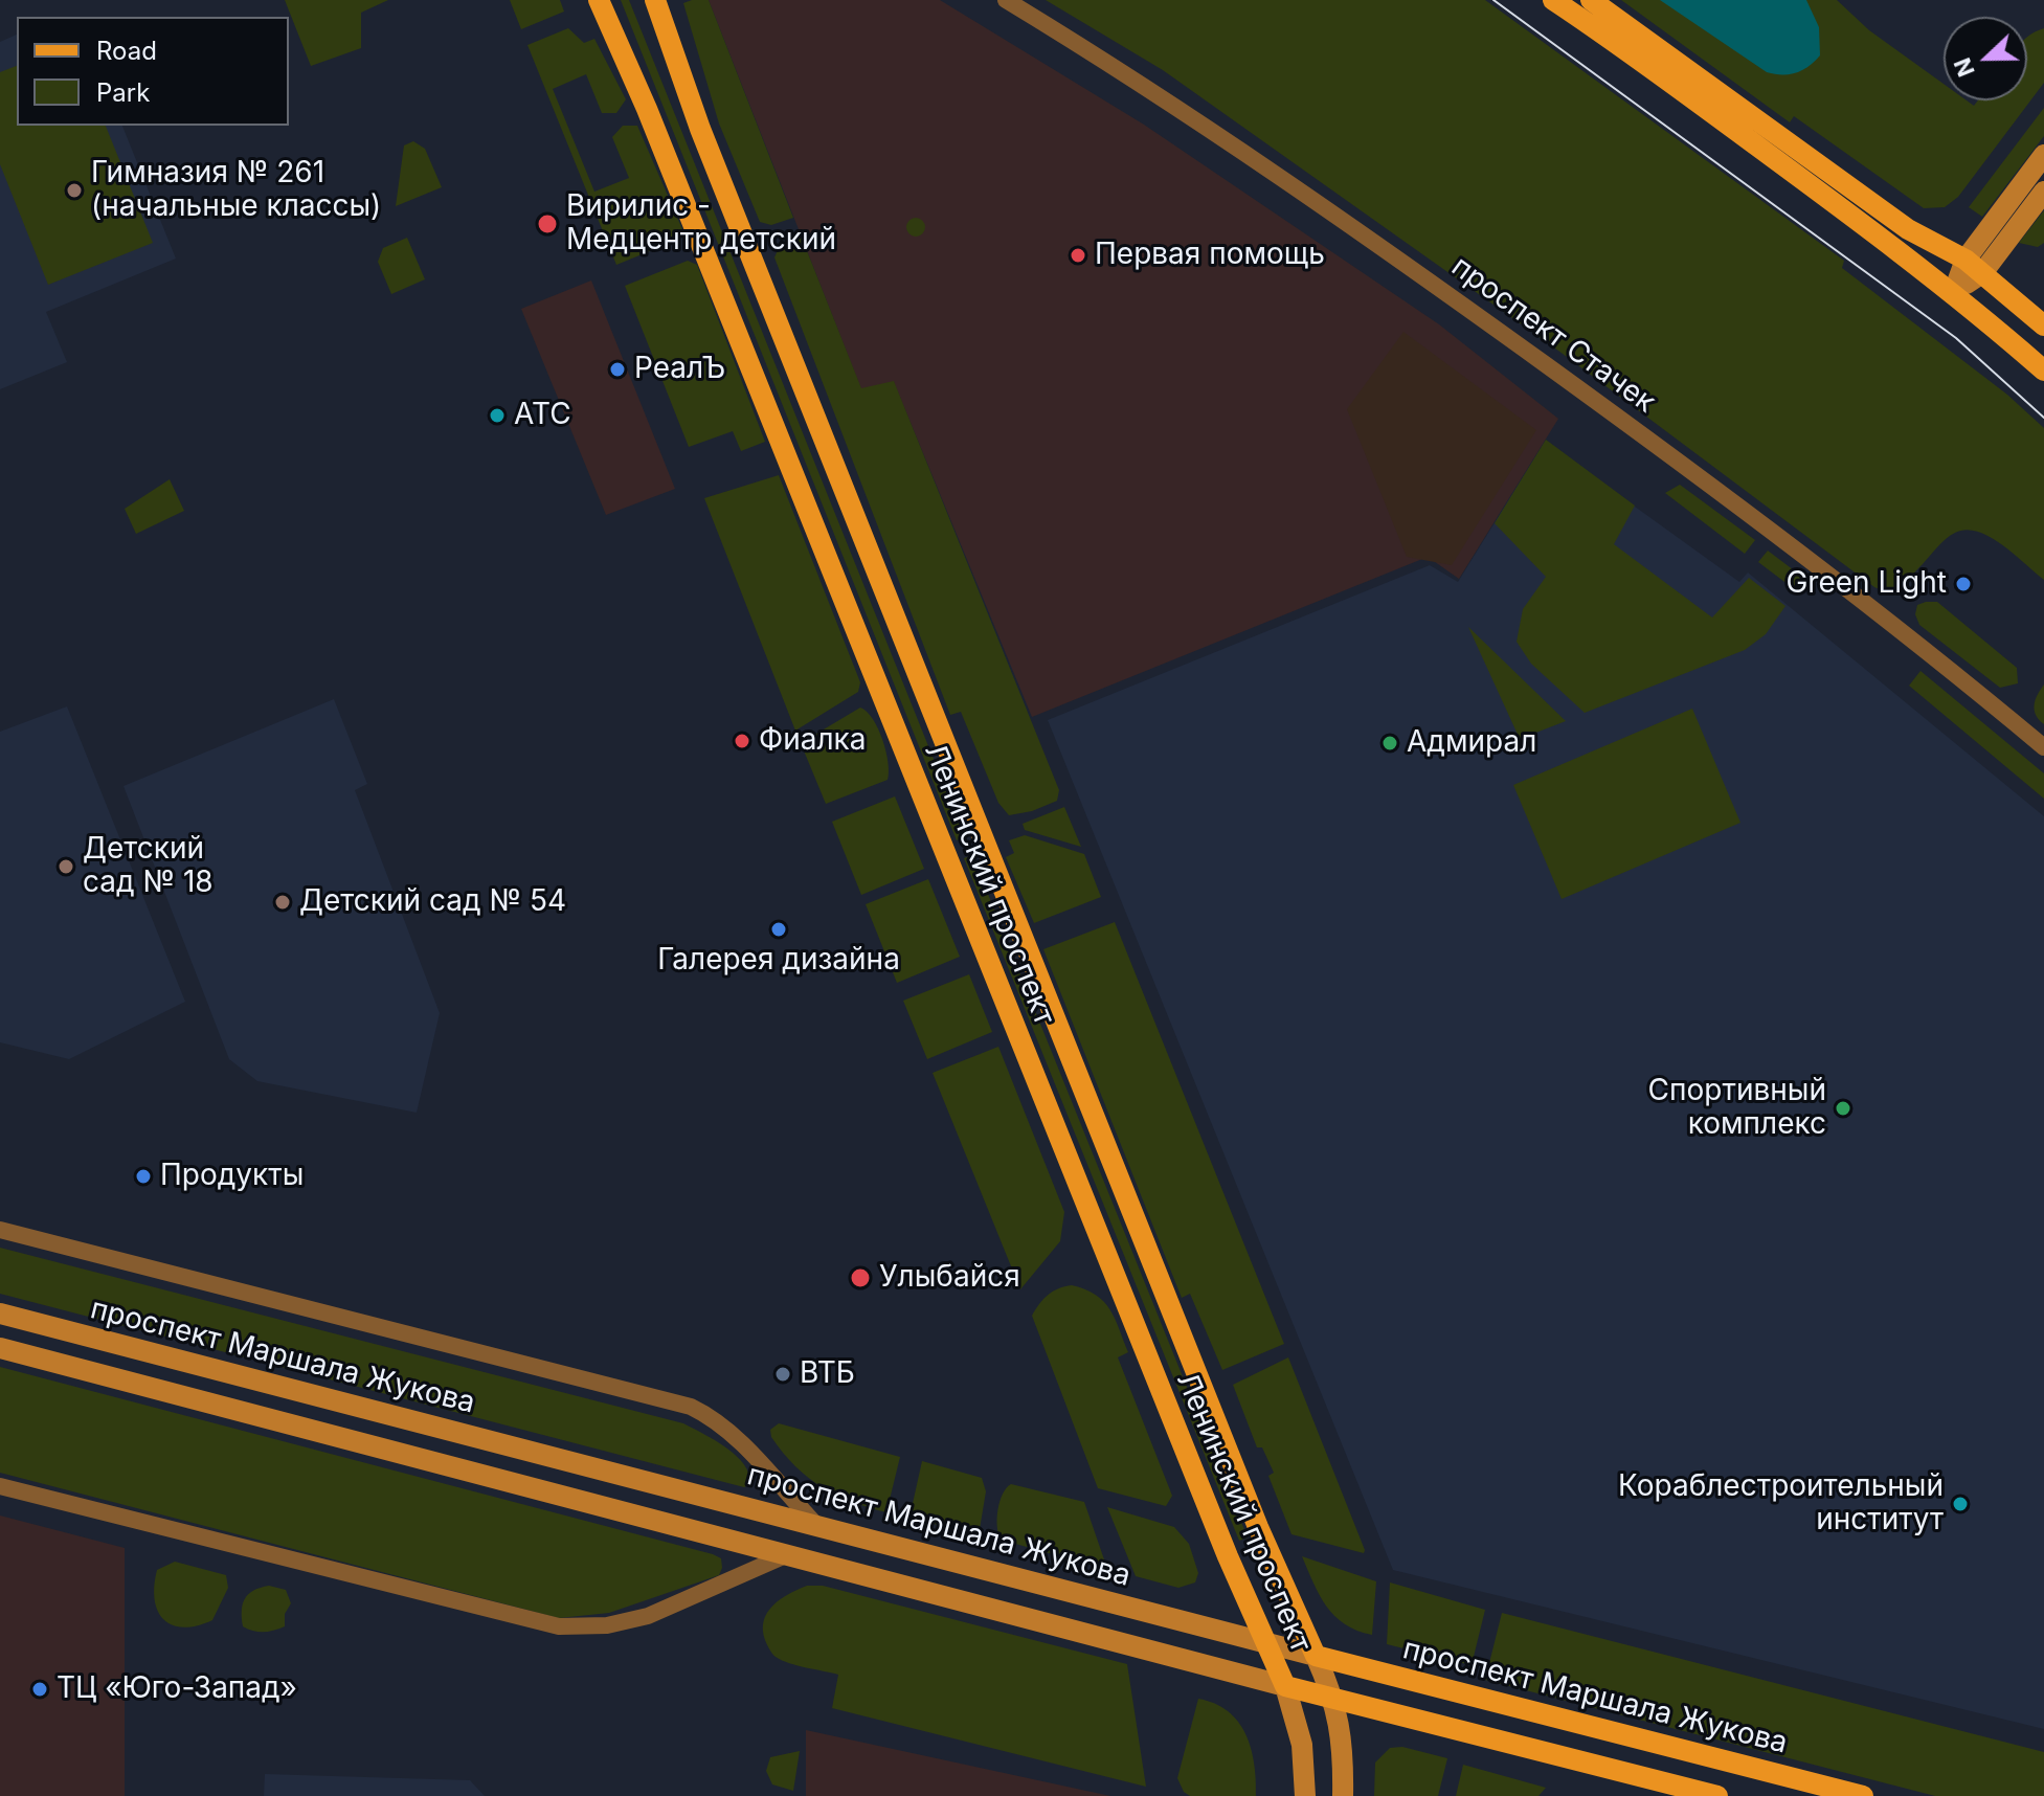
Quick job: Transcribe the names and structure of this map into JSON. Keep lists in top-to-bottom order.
{
  "streets": {
    "main road": ["Ленинский проспект", "проспект Маршала Жукова"],
    "street": ["проспект Стачек"]
  },
  "crossings": [
    ["Ленинский проспект", "проспект Маршала Жукова"]
  ],
  "places": [
    "Гимназия № 261 (начальные классы)",
    "Вирилис - Медцентр детский",
    "Первая помощь",
    "РеалЪ",
    "АТС",
    "Green Light",
    "Фиалка",
    "Адмирал",
    "Детский сад № 18",
    "Детский сад № 54",
    "Галерея дизайна",
    "Спортивный комплекс",
    "Продукты",
    "Улыбайся",
    "ВТБ",
    "Кораблестроительный институт",
    "ТЦ «Юго-Запад»"
  ],
  "legend": ["Road", "Park"],
  "north": "left"
}
